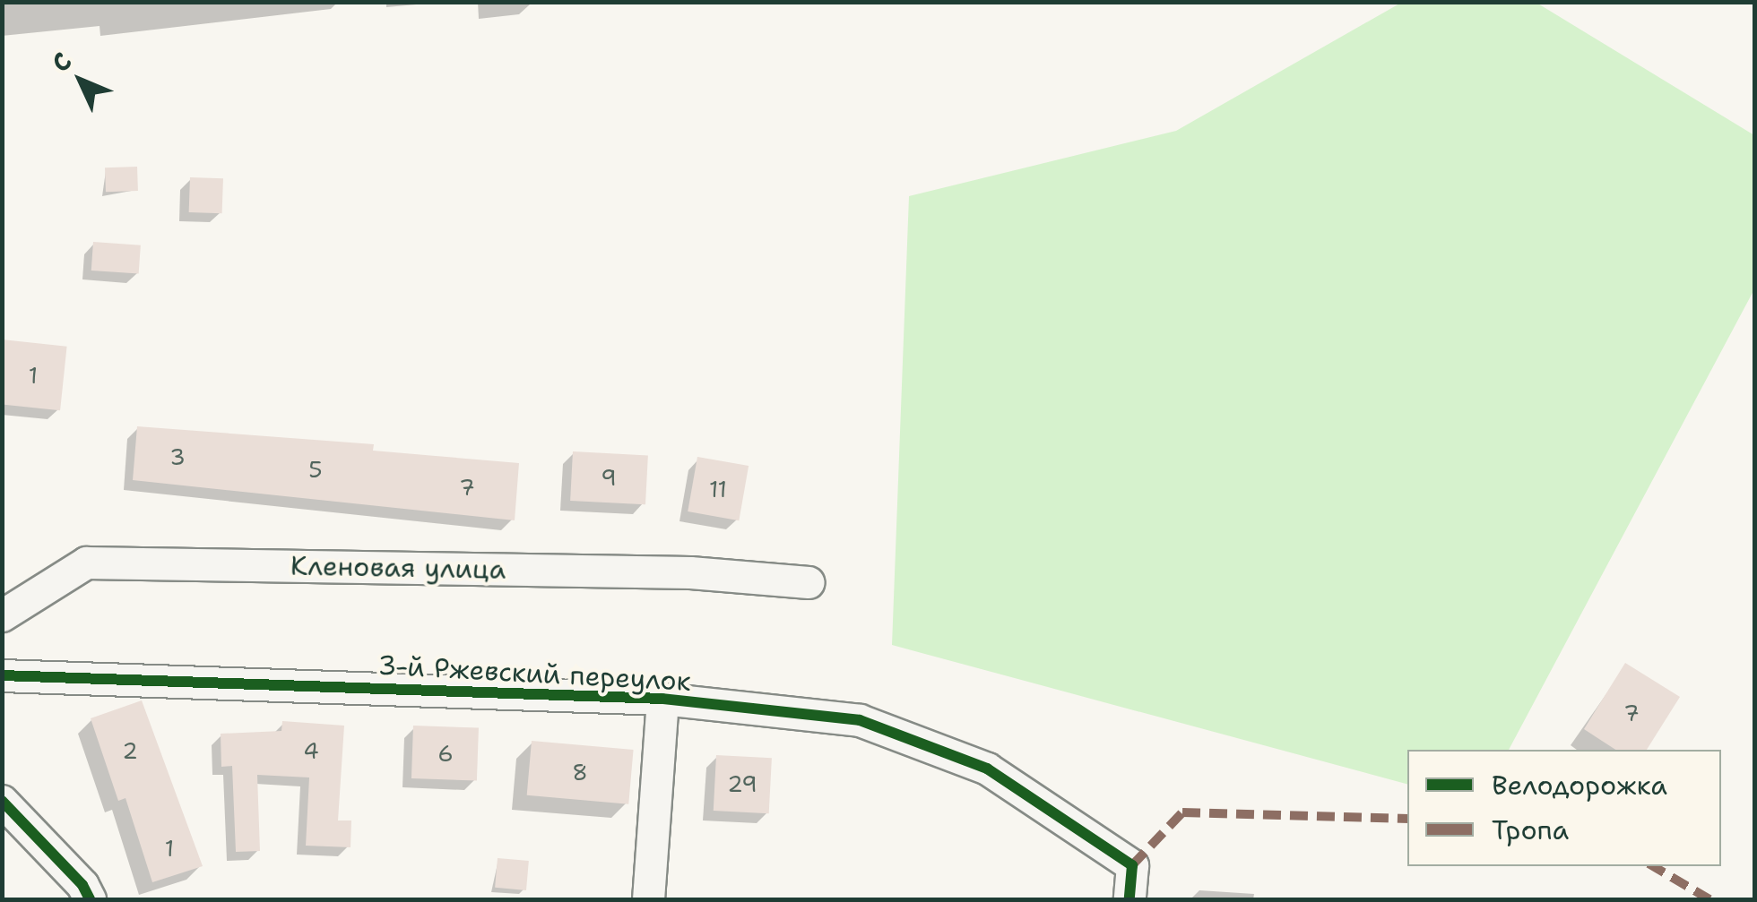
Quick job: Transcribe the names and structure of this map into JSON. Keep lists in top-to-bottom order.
{
  "streets": {
    "street": ["Кленовая улица", "3-й Ржевский переулок"]
  },
  "house_numbers": [
    "1",
    "3",
    "5",
    "9",
    "7",
    "11",
    "7",
    "2",
    "4",
    "6",
    "8",
    "29",
    "1"
  ],
  "legend": ["Велодорожка", "Тропа"],
  "north": "top left"
}
